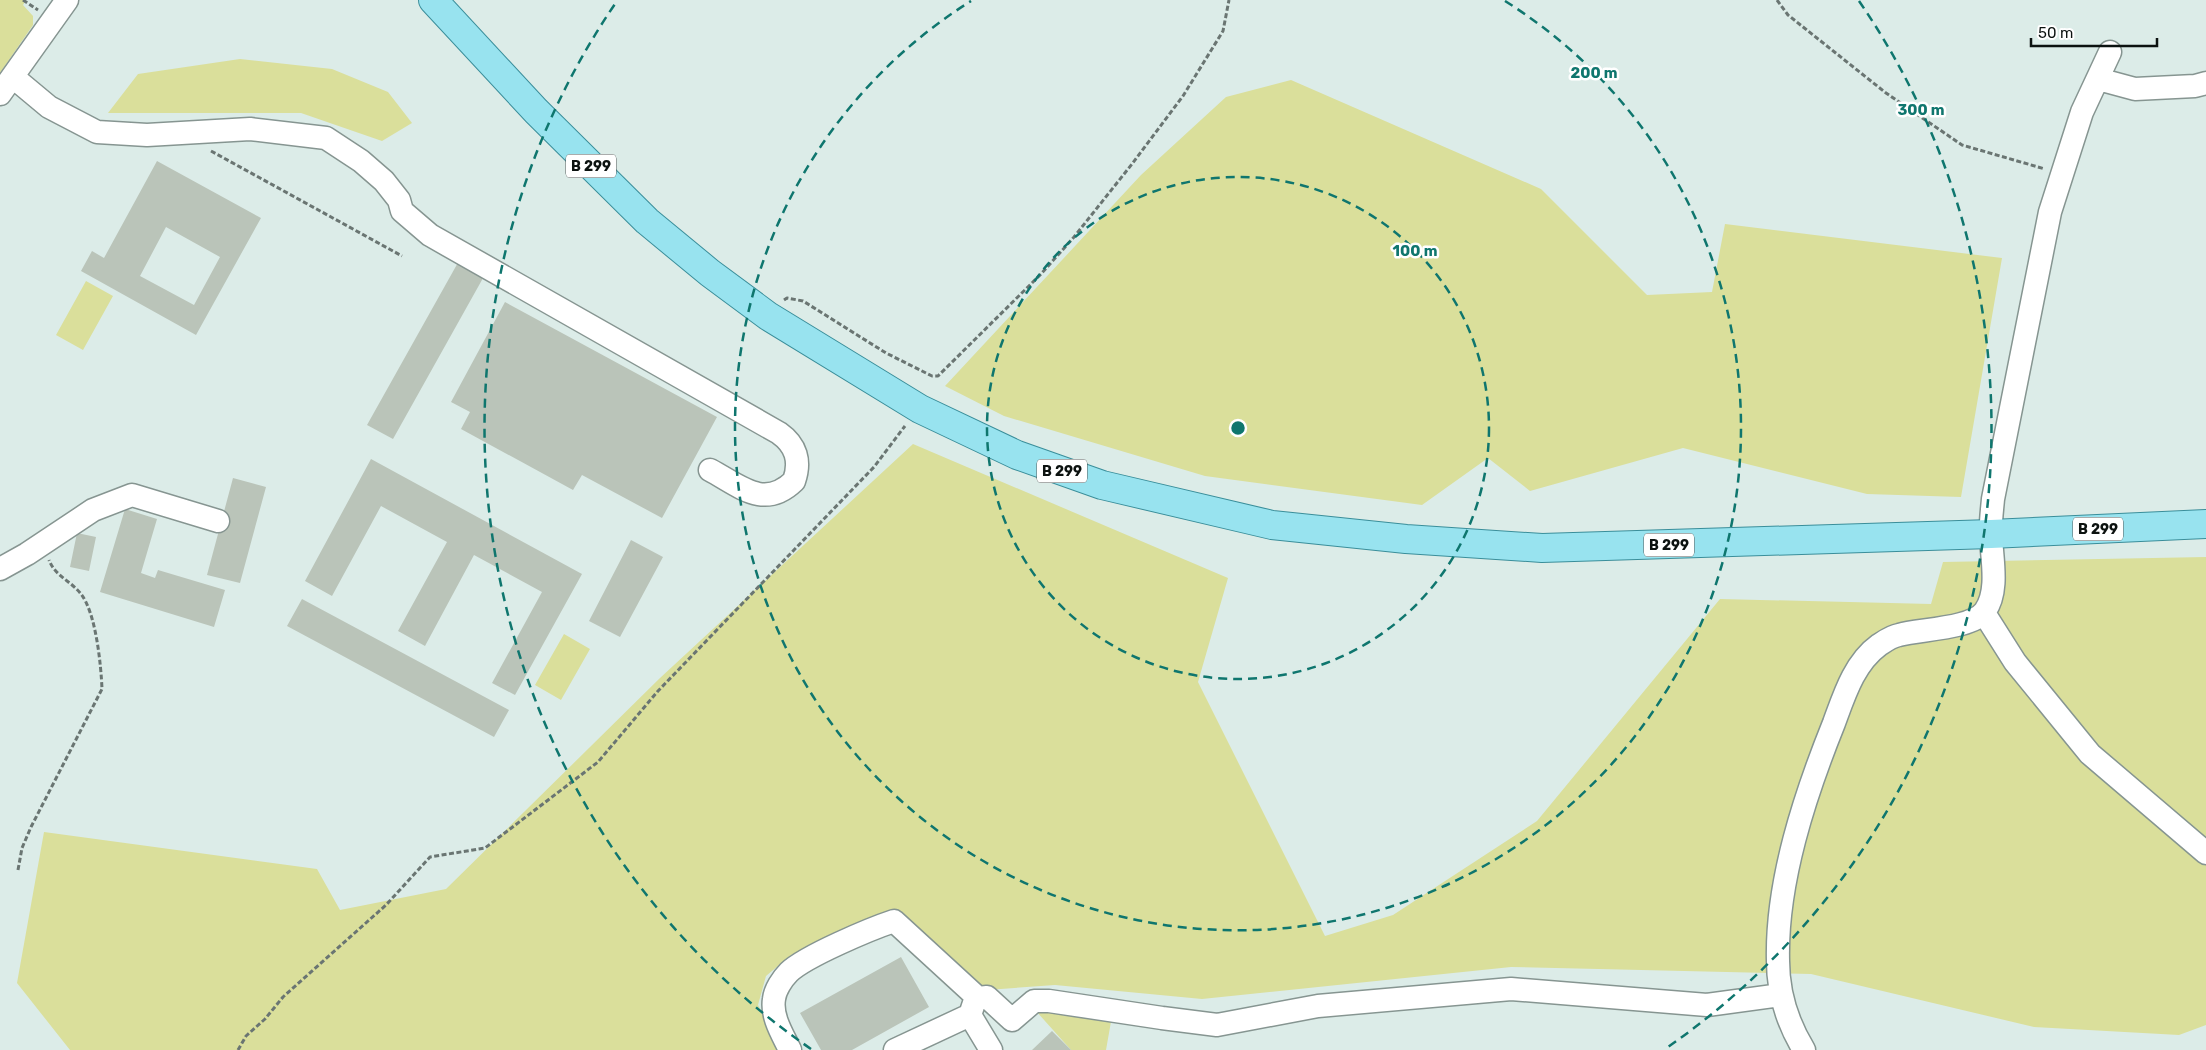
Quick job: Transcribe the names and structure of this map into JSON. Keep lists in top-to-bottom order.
{
  "streets": {
    "main road": ["B 299"]
  },
  "scale_bar": "50 m",
  "rings": ["200 m", "300 m", "100 m"]
}
